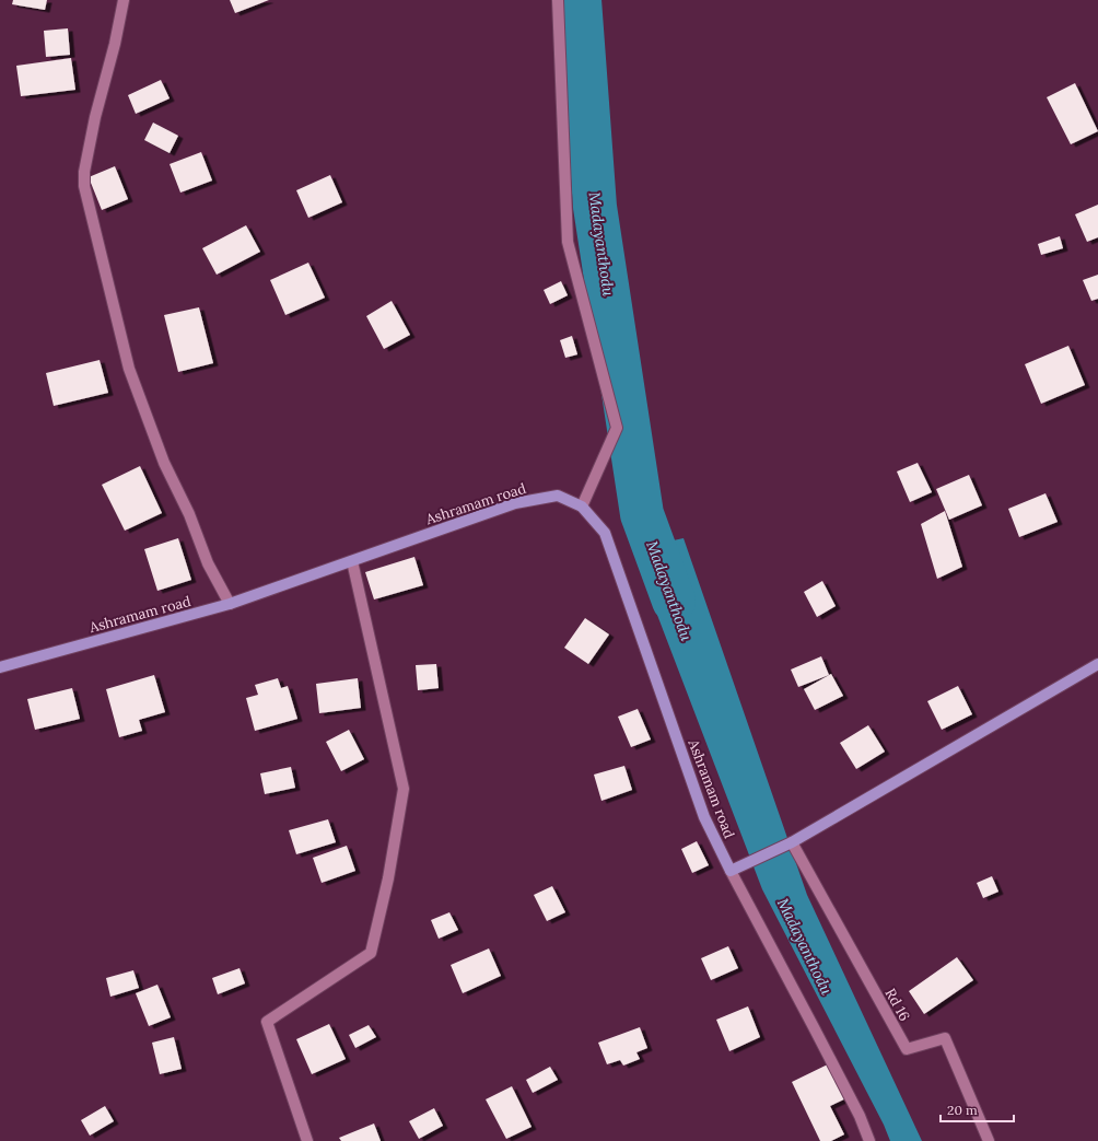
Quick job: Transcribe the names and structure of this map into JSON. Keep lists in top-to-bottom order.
{
  "streets": {
    "main road": ["Ashramam road"],
    "street": ["Rd 16"]
  },
  "water": ["Madayanthodu"],
  "scale_bar": "20 m"
}
